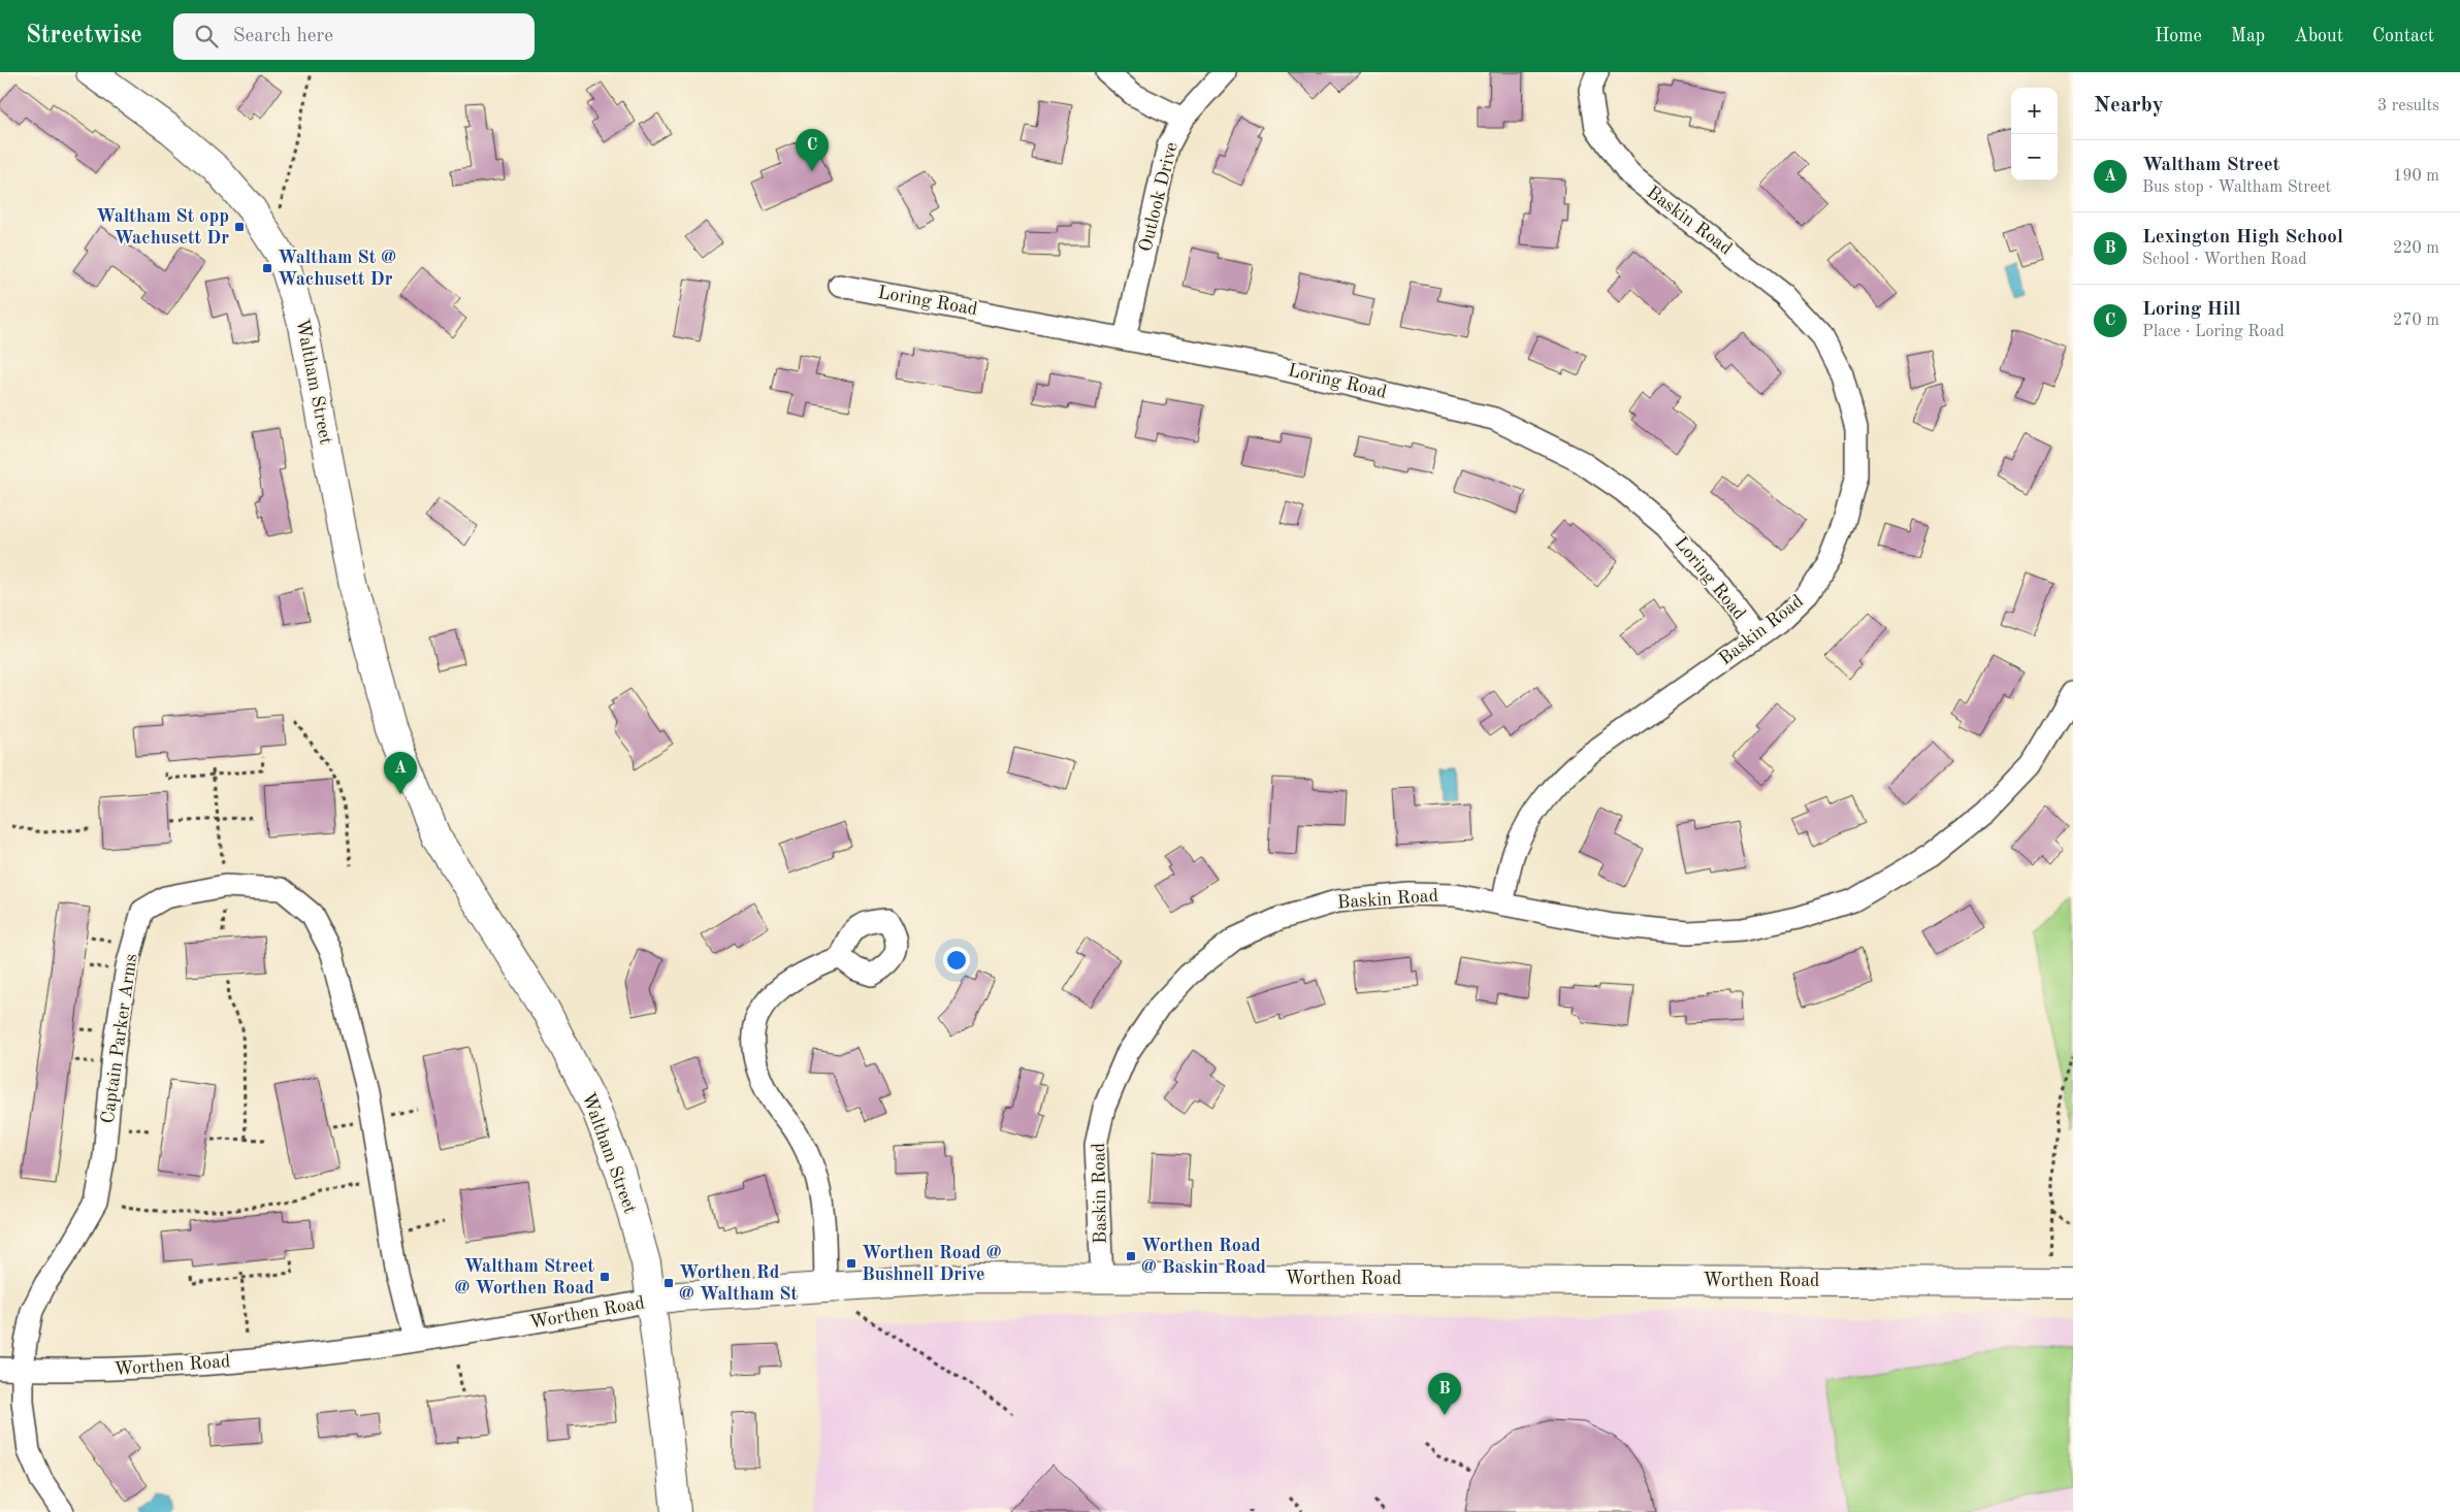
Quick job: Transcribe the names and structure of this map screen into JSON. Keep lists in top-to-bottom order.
{
  "streets": {
    "main road": ["Waltham Street", "Worthen Road"],
    "street": [
      "Outlook Drive",
      "Baskin Road",
      "Loring Road",
      "Captain Parker Arms"
    ]
  },
  "crossings": [
    ["Outlook Drive", "Loring Road"],
    ["Baskin Road", "Loring Road"],
    ["Baskin Road", "Worthen Road"],
    ["Waltham Street", "Worthen Road"],
    ["Captain Parker Arms", "Worthen Road"]
  ],
  "places": {
    "transit": [
      "Waltham St opp Wachusett Dr",
      "Waltham St @ Wachusett Dr",
      "Worthen Road @ Baskin Road",
      "Worthen Road @ Bushnell Drive",
      "Waltham Street @ Worthen Road",
      "Worthen Rd @ Waltham St"
    ]
  },
  "page": {
    "header": "Streetwise",
    "search": "Search here",
    "nav": [
      "Home",
      "Map",
      "About",
      "Contact"
    ],
    "heading": ["Nearby", "3 results"],
    "map_buttons": ["+", "−"],
    "pins": ["C", "A", "B"],
    "list": [
      {
        "mark": "A",
        "name": "Waltham Street",
        "note": "Bus stop · Waltham Street",
        "value": "190 m"
      },
      {
        "mark": "B",
        "name": "Lexington High School",
        "note": "School · Worthen Road",
        "value": "220 m"
      },
      {
        "mark": "C",
        "name": "Loring Hill",
        "note": "Place · Loring Road",
        "value": "270 m"
      }
    ]
  }
}
